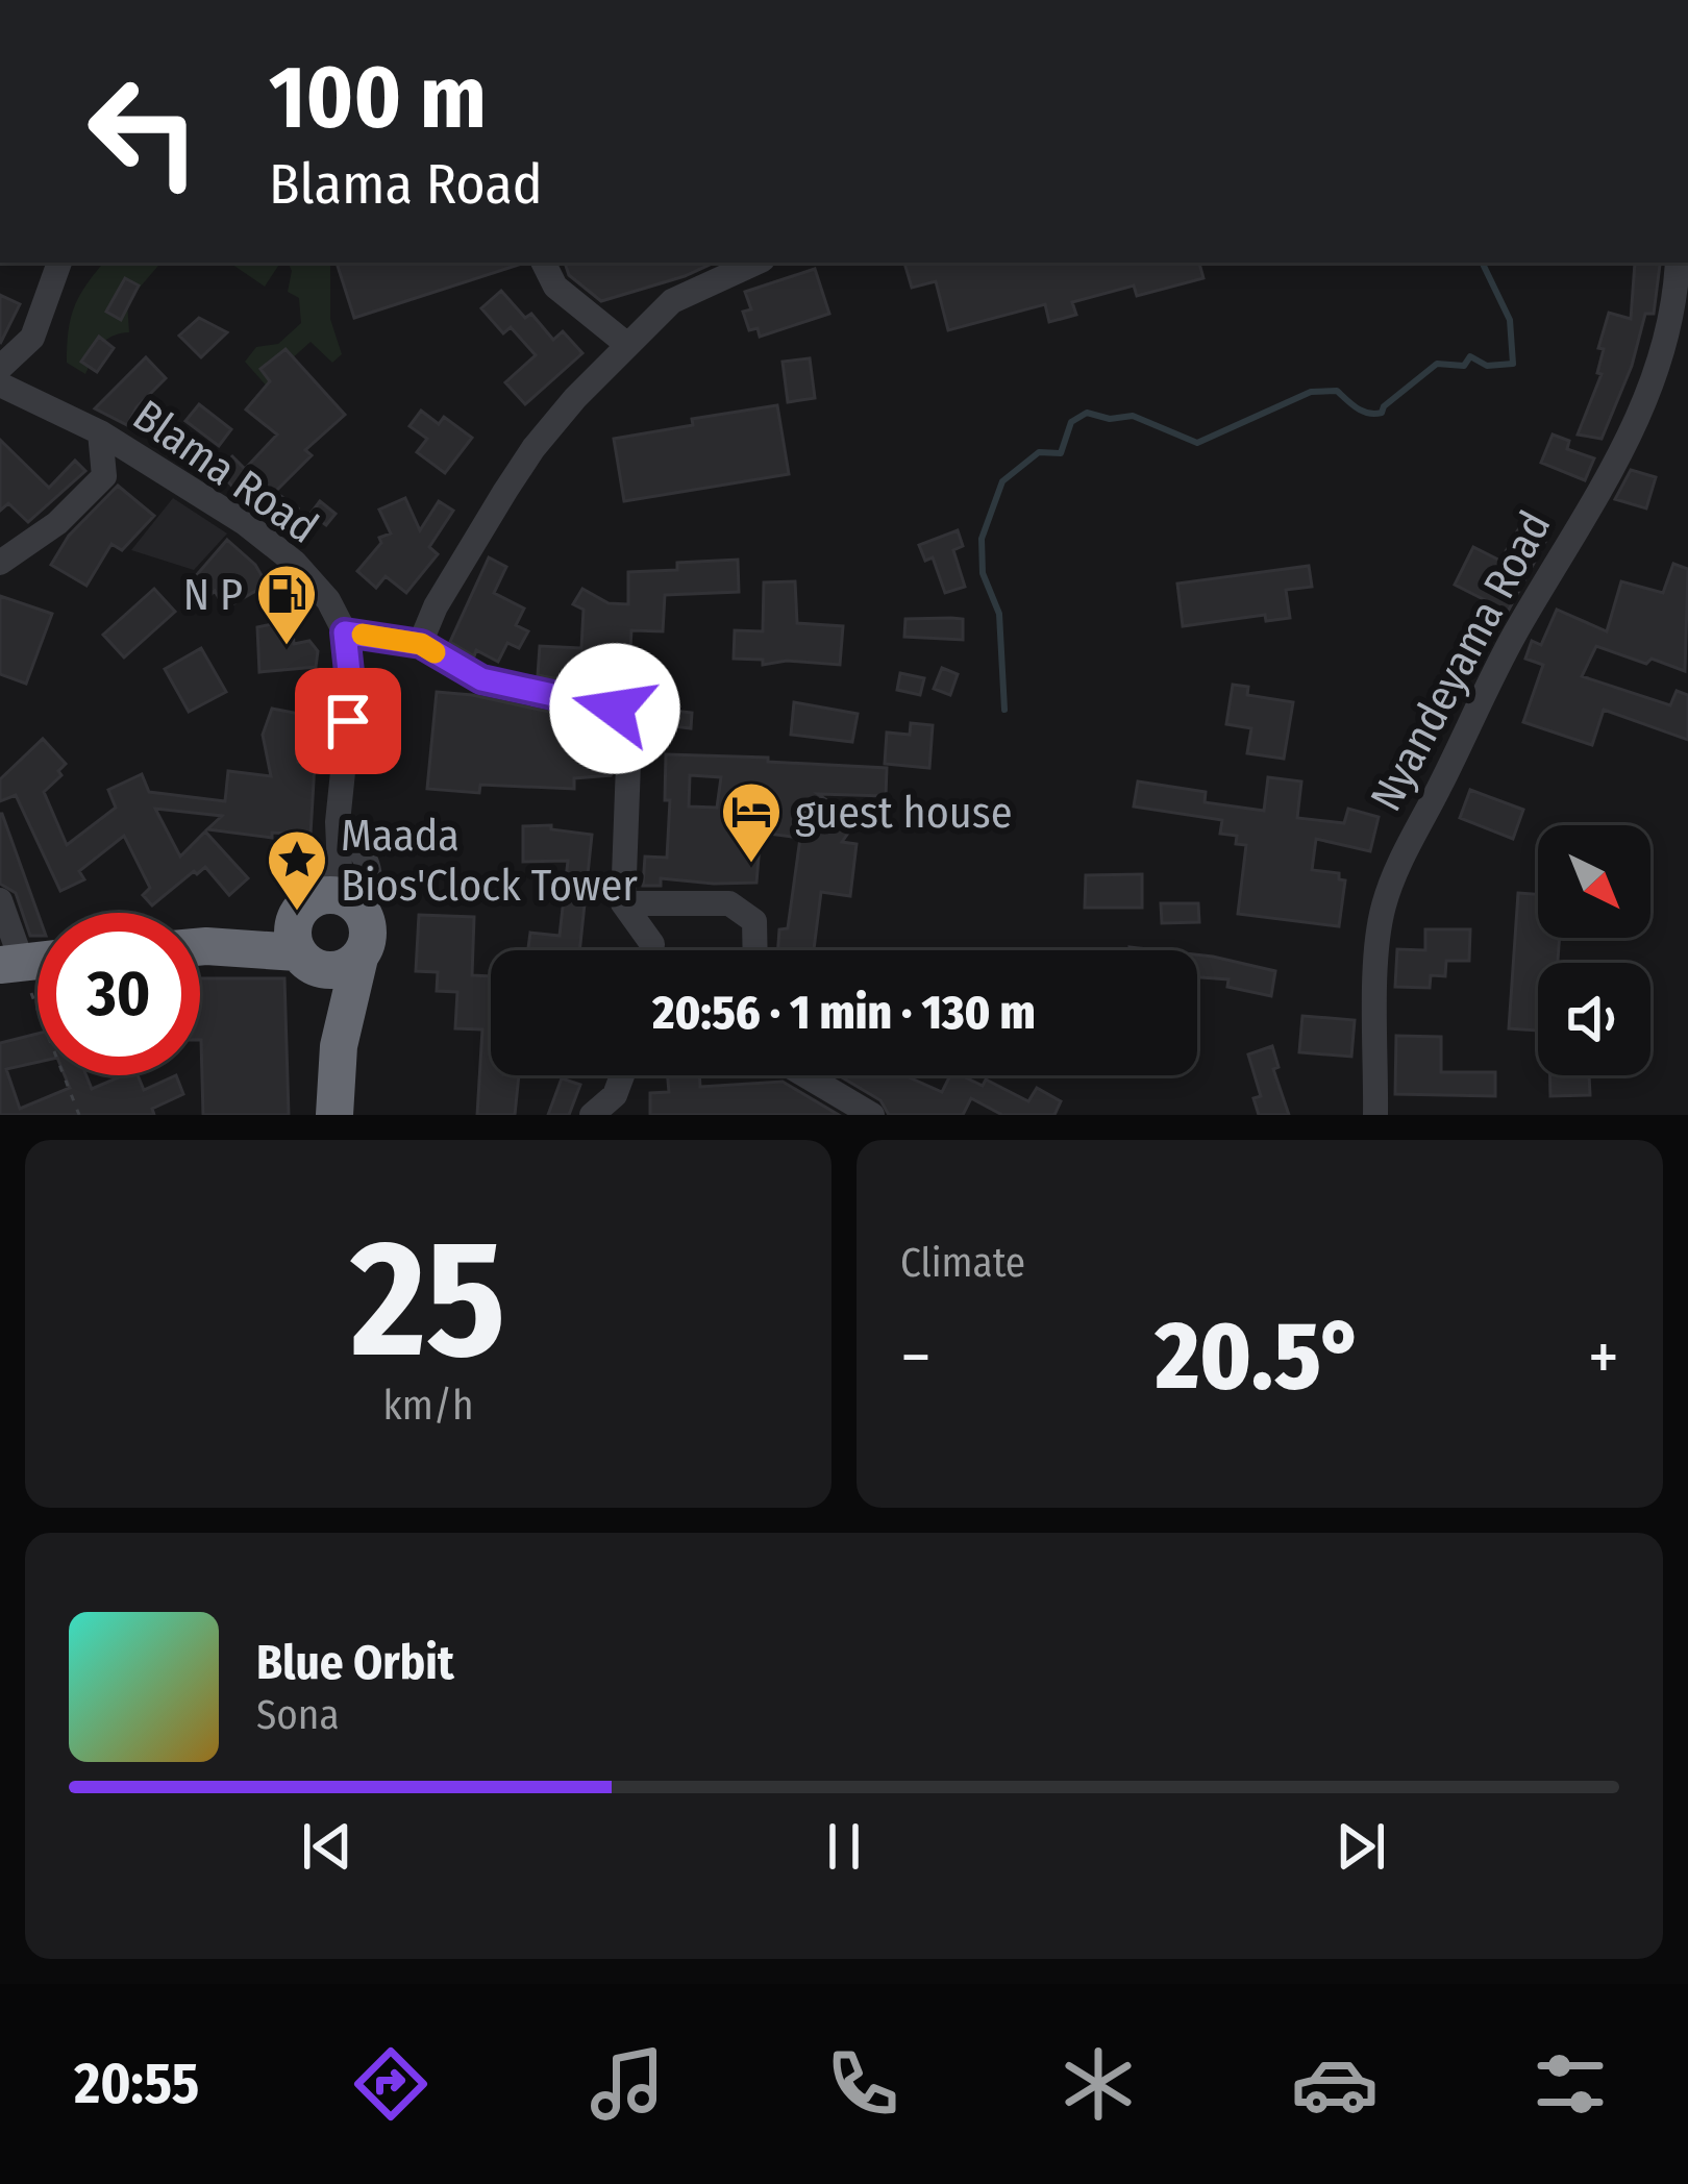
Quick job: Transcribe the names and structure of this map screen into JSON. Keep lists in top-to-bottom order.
{
  "streets": {
    "street": ["Blama Road", "Nyandeyama Road"]
  },
  "places": {
    "fuel station": ["N P"],
    "hotel": ["guest house"],
    "place": ["Maada Bios'Clock Tower"]
  },
  "north": "bottom right",
  "page": {
    "turn": ["100 m", "Blama Road"],
    "limit": "30",
    "trip": "20:56 · 1 min · 130 m",
    "tile": [
      ["25", "km/h"],
      "Climate"
    ],
    "heat": ["−", "20.5°", "+"],
    "song": ["Blue Orbit", "Sona"],
    "tabs": "20:55"
  }
}
